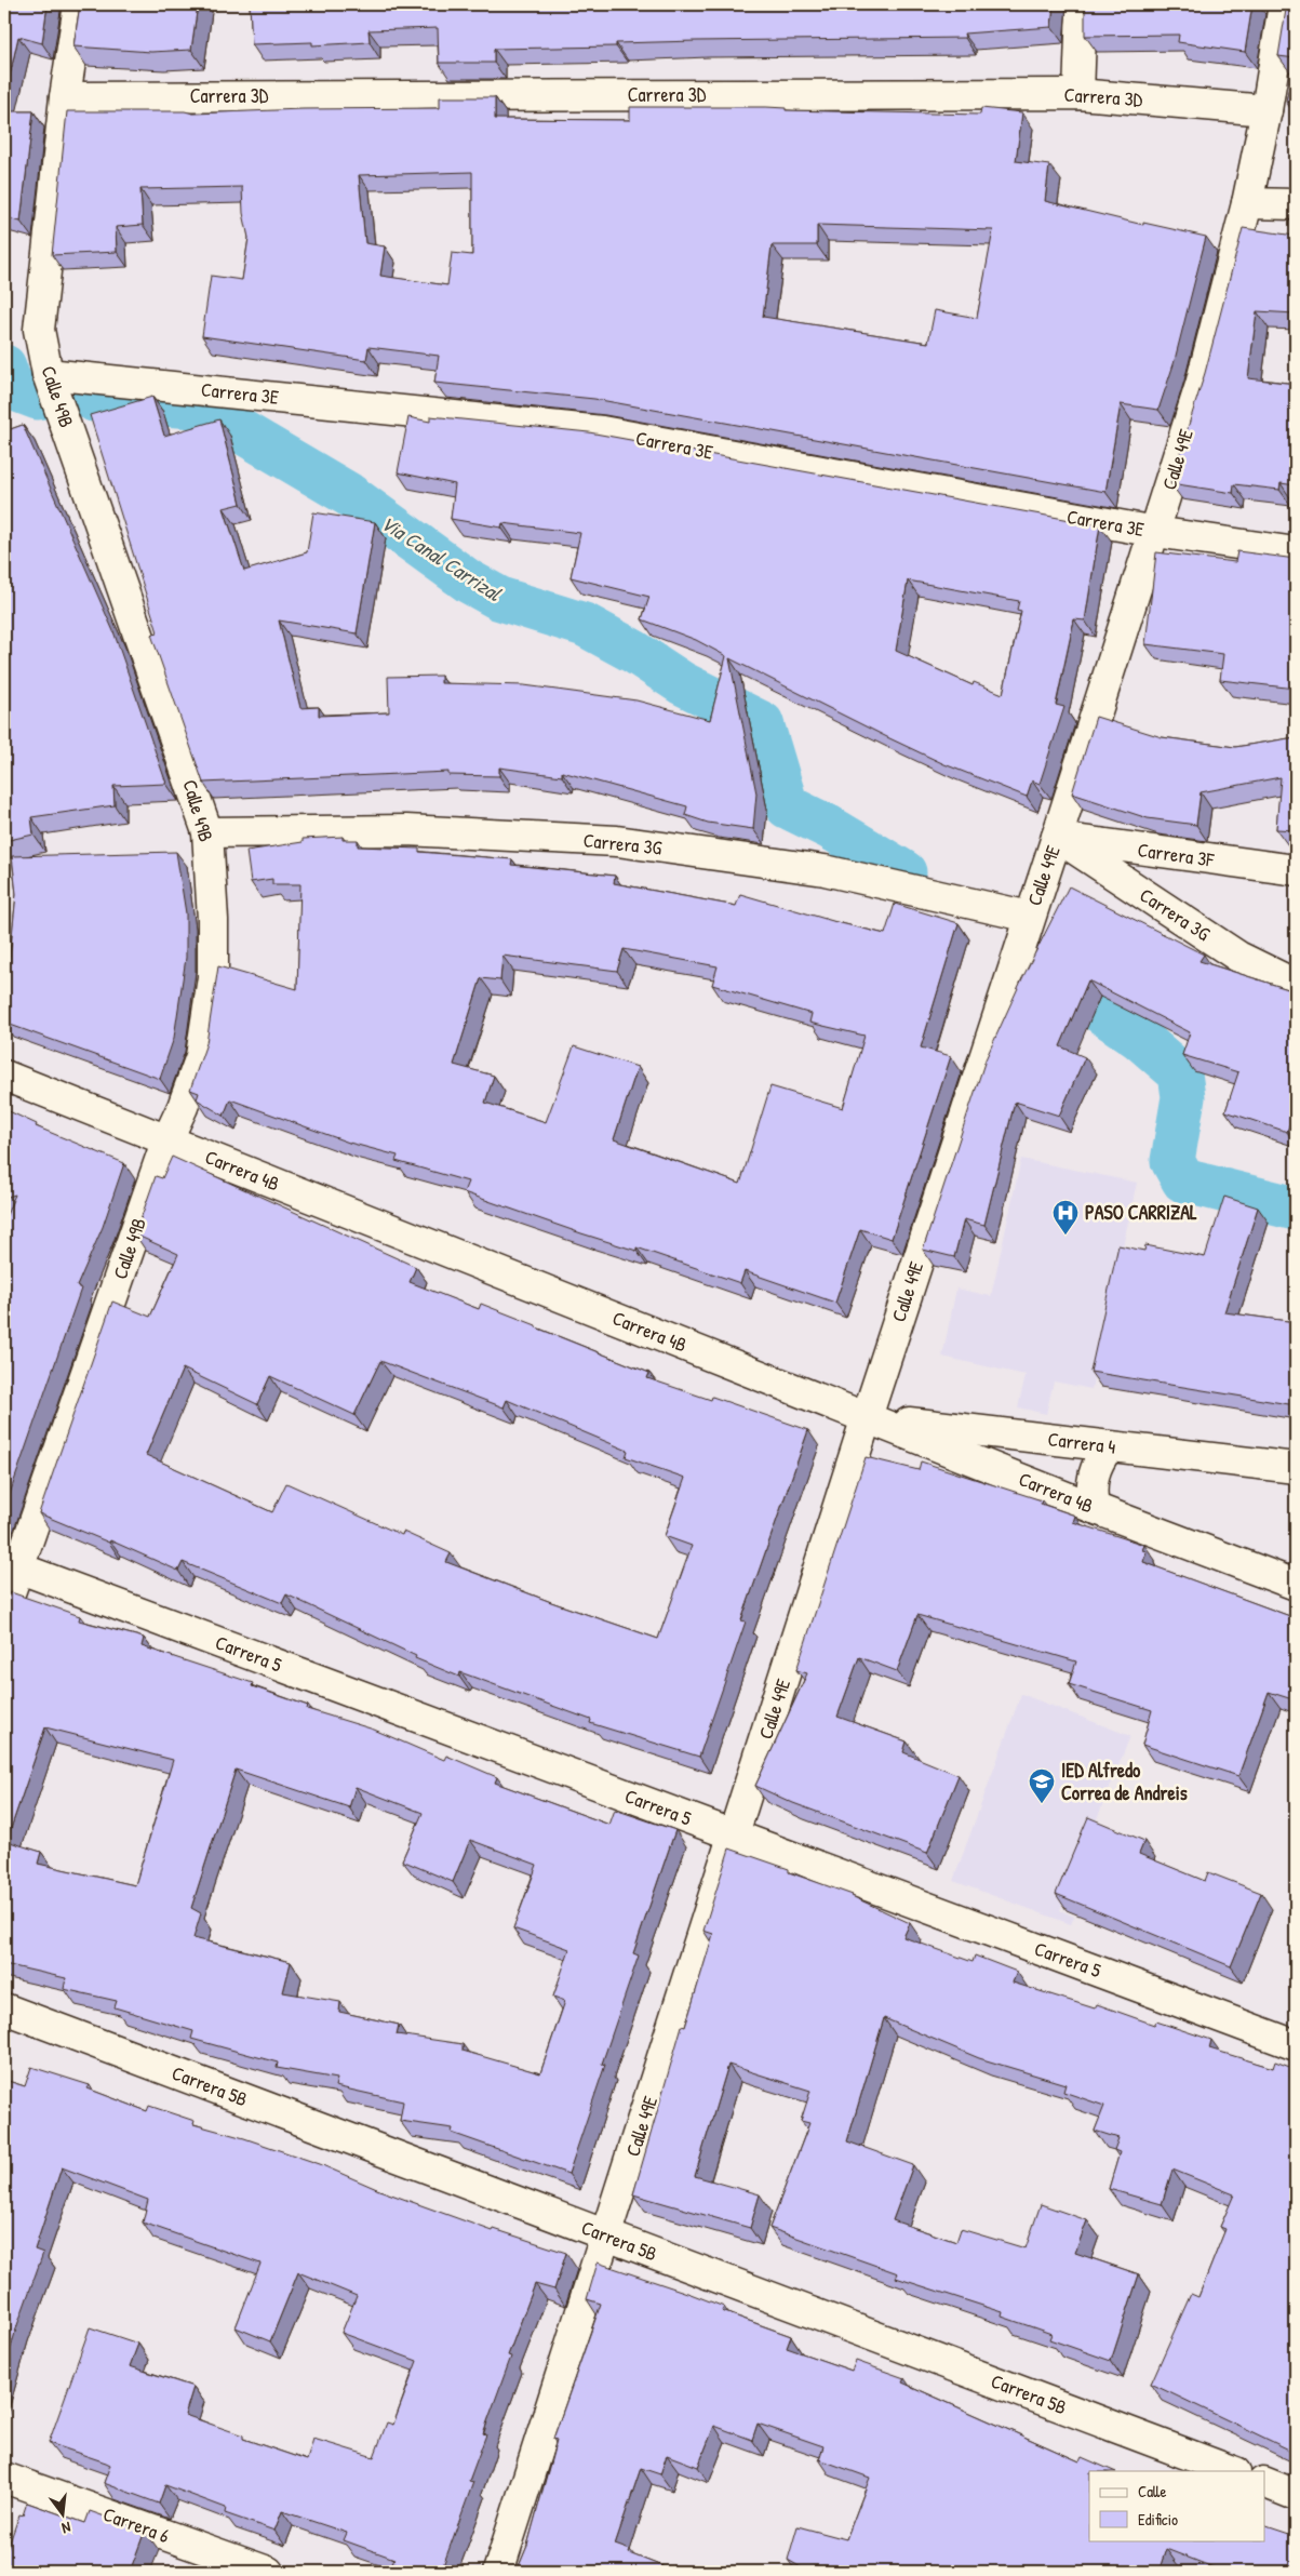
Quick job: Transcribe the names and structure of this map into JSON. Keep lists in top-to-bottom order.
{
  "streets": {
    "street": [
      "Carrera 3D",
      "Carrera 3E",
      "Calle 49B",
      "Calle 49E",
      "Carrera 3G",
      "Carrera 3F",
      "Carrera 4B",
      "Carrera 4",
      "Carrera 5",
      "Carrera 5B",
      "Carrera 6"
    ]
  },
  "crossings": [
    ["Carrera 3D", "Calle 49B"],
    ["Carrera 3D", "Calle 49E"],
    ["Carrera 3E", "Calle 49B"],
    ["Carrera 3E", "Calle 49E"],
    ["Calle 49B", "Carrera 3G"],
    ["Calle 49B", "Carrera 4B"],
    ["Calle 49B", "Carrera 5"],
    ["Calle 49E", "Carrera 3G"],
    ["Calle 49E", "Carrera 3F"],
    ["Calle 49E", "Carrera 4B"],
    ["Calle 49E", "Carrera 4"],
    ["Calle 49E", "Carrera 5"],
    ["Calle 49E", "Carrera 5B"],
    ["Carrera 3G", "Carrera 3F"],
    ["Carrera 4B", "Carrera 4"]
  ],
  "water": ["Via Canal Carrizal"],
  "places": {
    "hospital": ["PASO CARRIZAL"],
    "school or university": ["IED Alfredo Correa de Andreis"]
  },
  "legend": ["Calle", "Edificio"],
  "north": "bottom"
}
